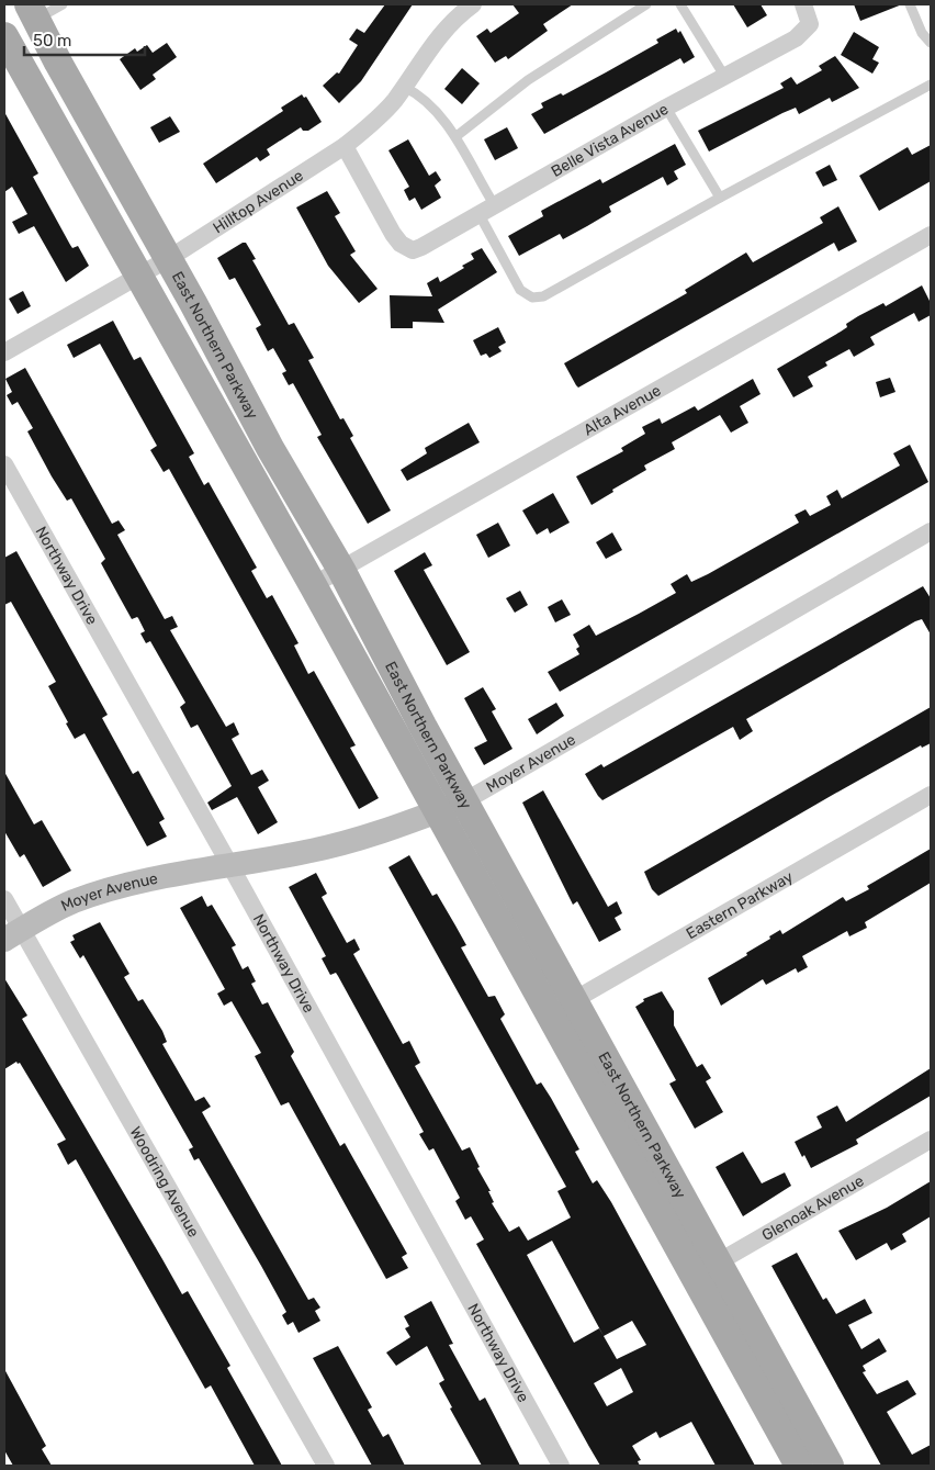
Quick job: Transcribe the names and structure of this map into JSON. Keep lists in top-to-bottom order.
{
  "streets": {
    "main road": ["East Northern Parkway"],
    "street": [
      "Belle Vista Avenue",
      "Hilltop Avenue",
      "Alta Avenue",
      "Northway Drive",
      "Moyer Avenue",
      "Eastern Parkway",
      "Woodring Avenue",
      "Glenoak Avenue"
    ]
  },
  "crossings": [
    ["Belle Vista Avenue", "Hilltop Avenue"],
    ["Hilltop Avenue", "East Northern Parkway"],
    ["East Northern Parkway", "Alta Avenue"],
    ["East Northern Parkway", "Moyer Avenue"],
    ["East Northern Parkway", "Eastern Parkway"],
    ["East Northern Parkway", "Glenoak Avenue"],
    ["Northway Drive", "Moyer Avenue"],
    ["Moyer Avenue", "Woodring Avenue"]
  ],
  "scale_bar": "50 m"
}
